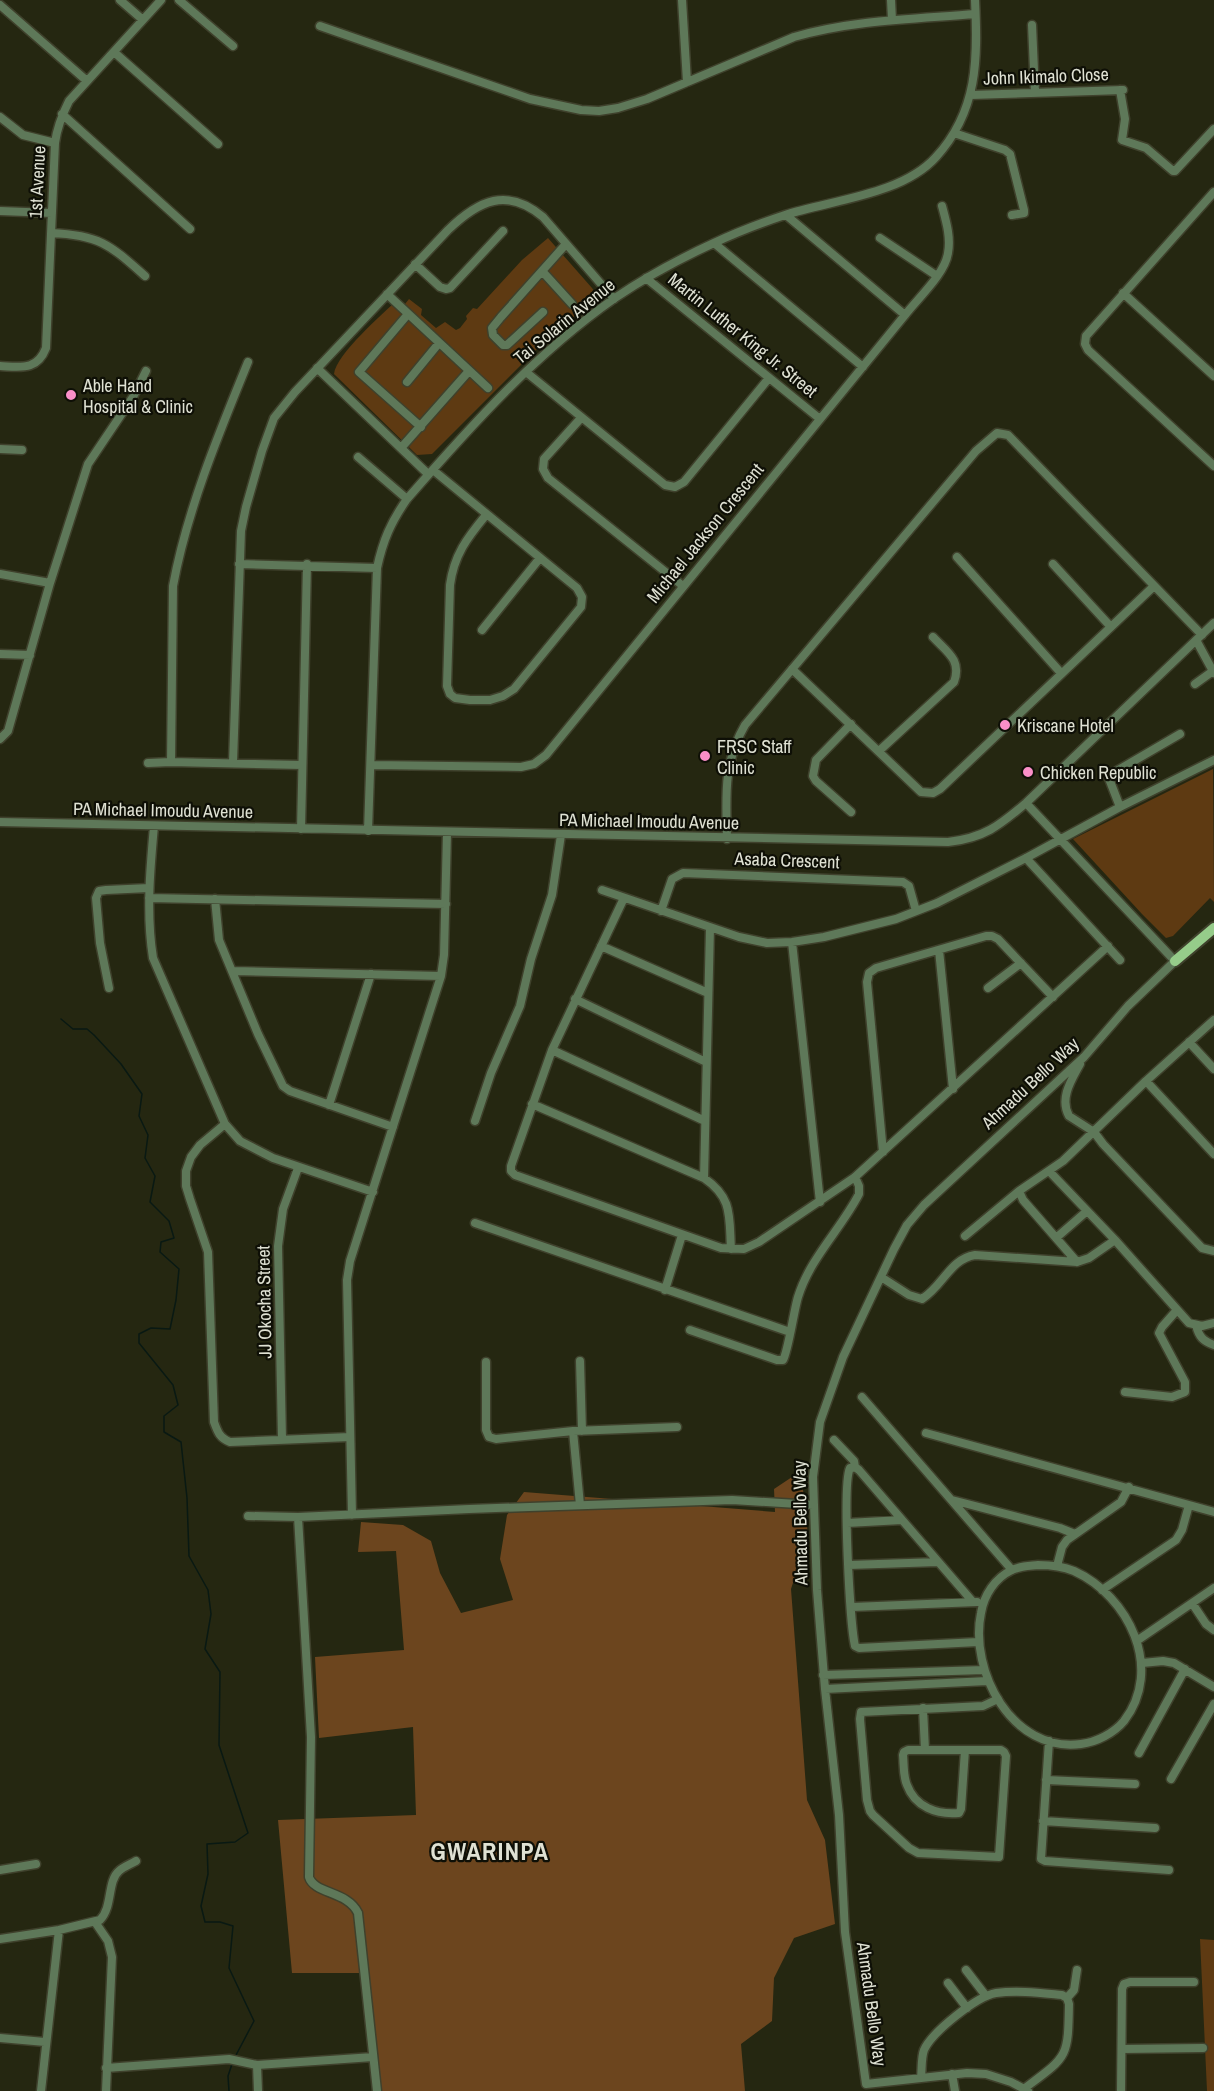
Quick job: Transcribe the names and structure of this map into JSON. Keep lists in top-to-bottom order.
{
  "streets": {
    "main road": ["Ahmadu Bello Way"],
    "street": [
      "John Ikimalo Close",
      "1st Avenue",
      "Tai Solarin Avenue",
      "Martin Luther King Jr. Street",
      "Michael Jackson Crescent",
      "PA Michael Imoudu Avenue",
      "Asaba Crescent",
      "JJ Okocha Street"
    ]
  },
  "crossings": [
    ["John Ikimalo Close", "Tai Solarin Avenue"],
    ["Tai Solarin Avenue", "Martin Luther King Jr. Street"],
    ["Tai Solarin Avenue", "Michael Jackson Crescent"],
    ["Tai Solarin Avenue", "PA Michael Imoudu Avenue"],
    ["Martin Luther King Jr. Street", "Michael Jackson Crescent"]
  ],
  "districts": ["GWARINPA"],
  "places": [
    "Able Hand Hospital & Clinic",
    "Kriscane Hotel",
    "FRSC Staff Clinic",
    "Chicken Republic"
  ]
}
